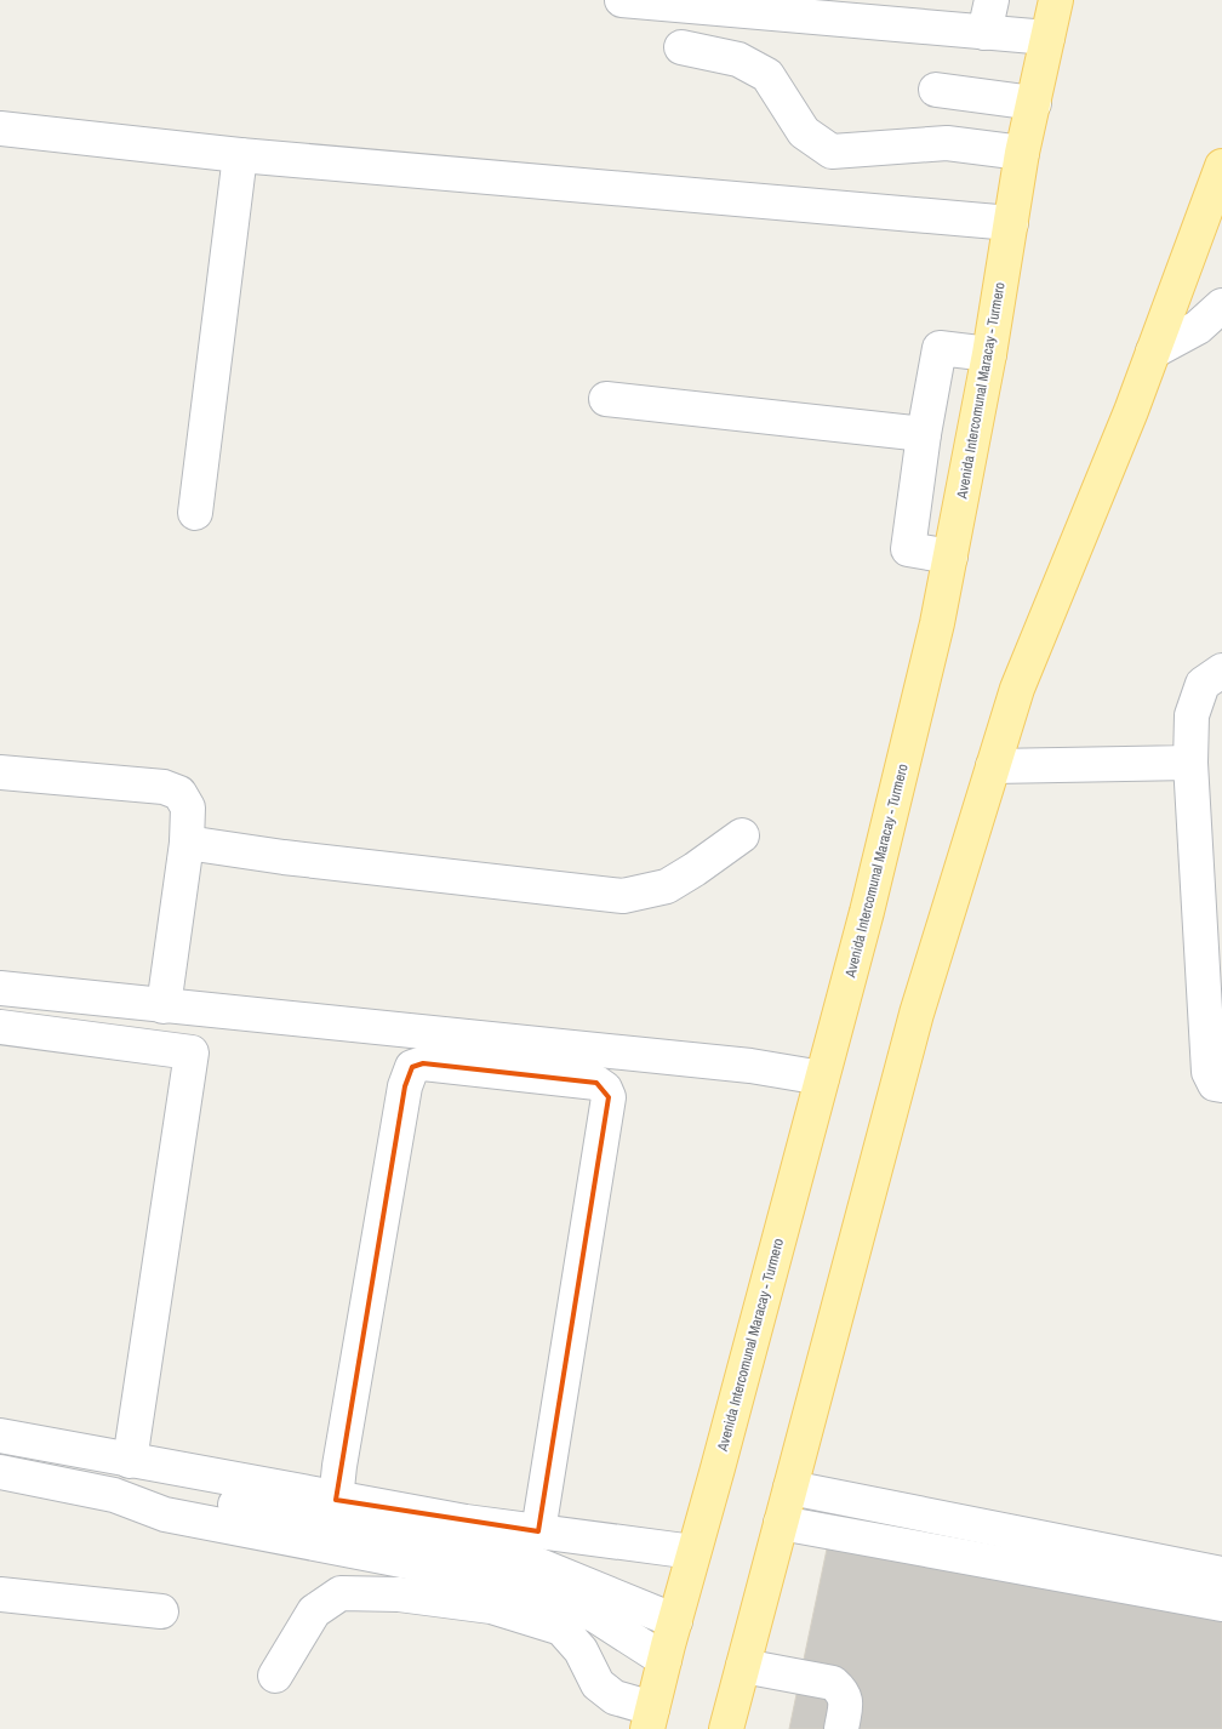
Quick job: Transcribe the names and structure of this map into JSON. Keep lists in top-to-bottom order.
{
  "streets": {
    "main road": ["Avenida Intercomunal Maracay - Turmero"]
  }
}
